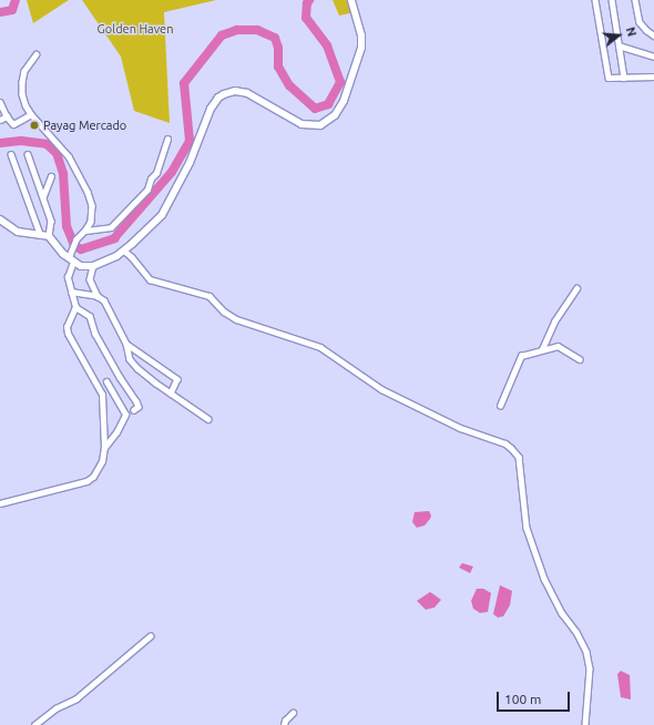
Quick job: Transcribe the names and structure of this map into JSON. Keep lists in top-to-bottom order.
{
  "parks": ["Golden Haven"],
  "places": ["Payag Mercado"],
  "scale_bar": "100 m",
  "north": "right"
}
